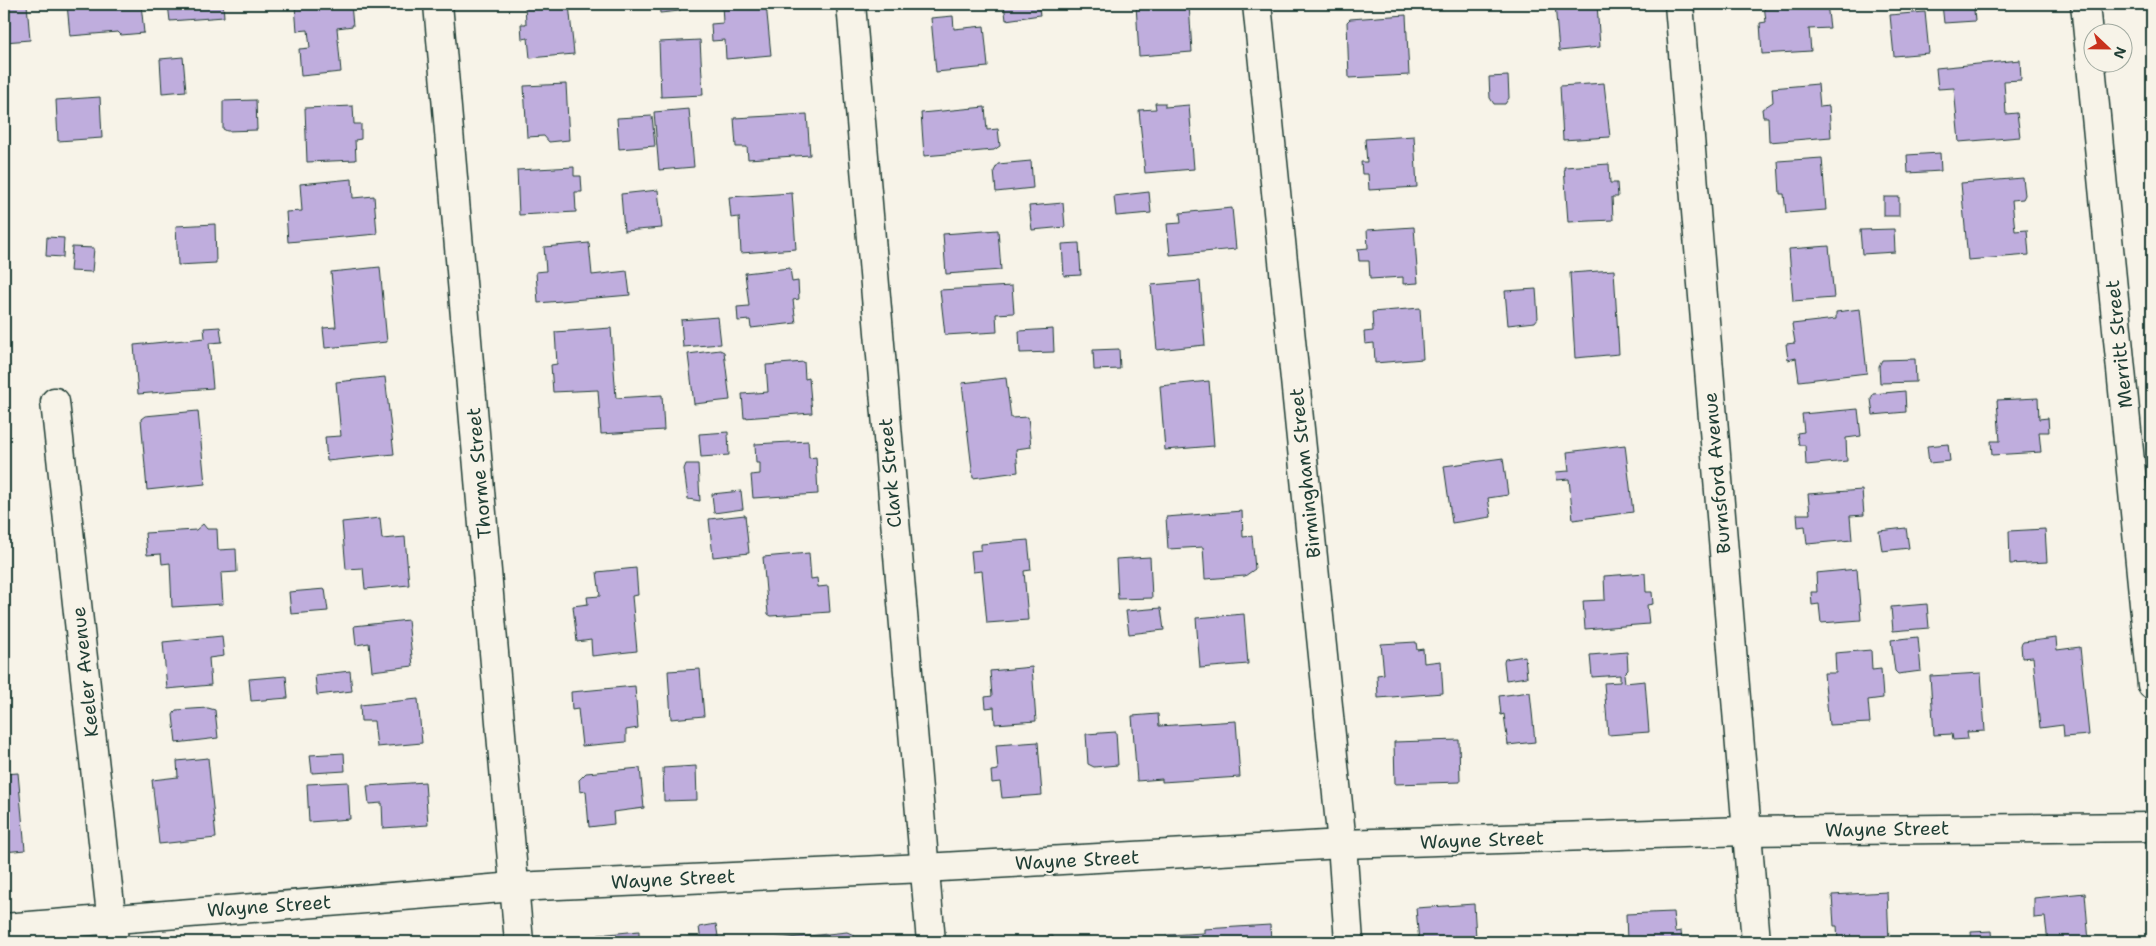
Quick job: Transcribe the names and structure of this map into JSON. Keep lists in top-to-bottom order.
{
  "streets": {
    "street": [
      "Merritt Street",
      "Thorme Street",
      "Clark Street",
      "Birmingham Street",
      "Burnsford Avenue",
      "Keeler Avenue",
      "Wayne Street"
    ]
  },
  "crossings": [
    ["Thorme Street", "Wayne Street"],
    ["Clark Street", "Wayne Street"],
    ["Birmingham Street", "Wayne Street"],
    ["Burnsford Avenue", "Wayne Street"],
    ["Keeler Avenue", "Wayne Street"]
  ],
  "north": "right"
}
